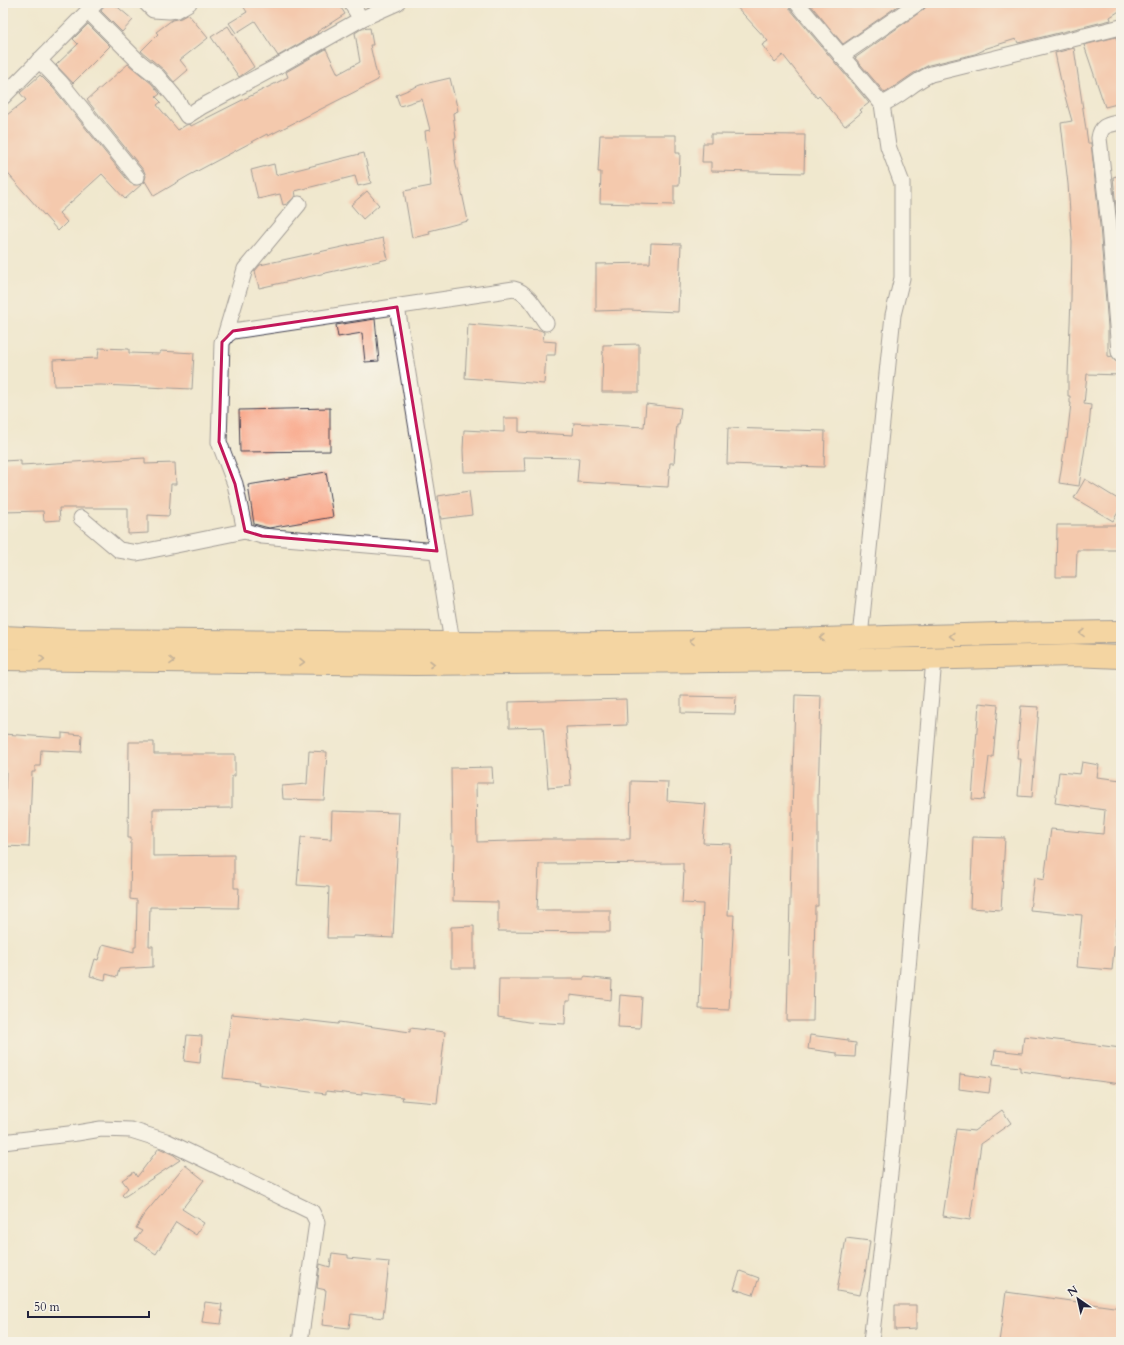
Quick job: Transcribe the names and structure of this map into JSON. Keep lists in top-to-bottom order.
{
  "scale_bar": "50 m",
  "north": "top left"
}
